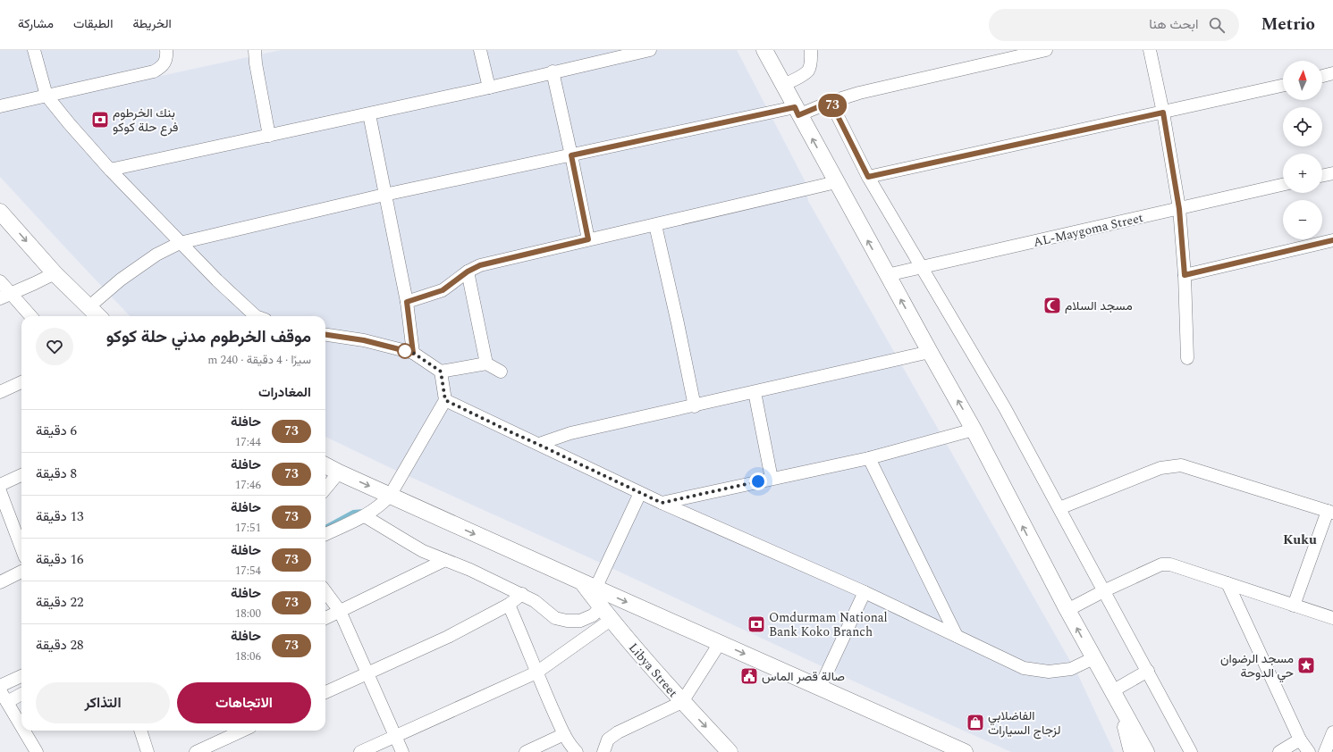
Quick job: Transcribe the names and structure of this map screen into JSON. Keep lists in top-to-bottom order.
{
  "streets": {
    "main road": ["Libya Street"],
    "street": ["AL-Maygoma Street"]
  },
  "districts": ["Kuku"],
  "places": {
    "bank": ["بنك الخرطوم فرع حلة كوكو", "Omdurmam National Bank Koko Branch"],
    "mosque": ["مسجد السلام"],
    "place": ["مسجد الرضوان حي الدوحة"],
    "public building": ["صالة قصر الماس"],
    "shop": ["الفاضلابي لزجاج السيارات"]
  },
  "lines": ["bus line 73"],
  "north": "top",
  "page": {
    "header": "Metrio",
    "search": "ابحث هنا",
    "nav": ["الخريطة", "الطبقات", "مشاركة"],
    "on_map": "73",
    "map_buttons": ["+", "−"],
    "heading": [
      ["موقف الخرطوم مدني حلة كوكو", "سيرًا · 4 دقيقة · 240 m"],
      "المغادرات"
    ],
    "list": [
      {
        "mark": "73",
        "name": "حافلة",
        "note": "17:44",
        "value": "6 دقيقة"
      },
      {
        "mark": "73",
        "name": "حافلة",
        "note": "17:46",
        "value": "8 دقيقة"
      },
      {
        "mark": "73",
        "name": "حافلة",
        "note": "17:51",
        "value": "13 دقيقة"
      },
      {
        "mark": "73",
        "name": "حافلة",
        "note": "17:54",
        "value": "16 دقيقة"
      },
      {
        "mark": "73",
        "name": "حافلة",
        "note": "18:00",
        "value": "22 دقيقة"
      },
      {
        "mark": "73",
        "name": "حافلة",
        "note": "18:06",
        "value": "28 دقيقة"
      }
    ],
    "buttons": ["الاتجاهات", "التذاكر"]
  }
}
